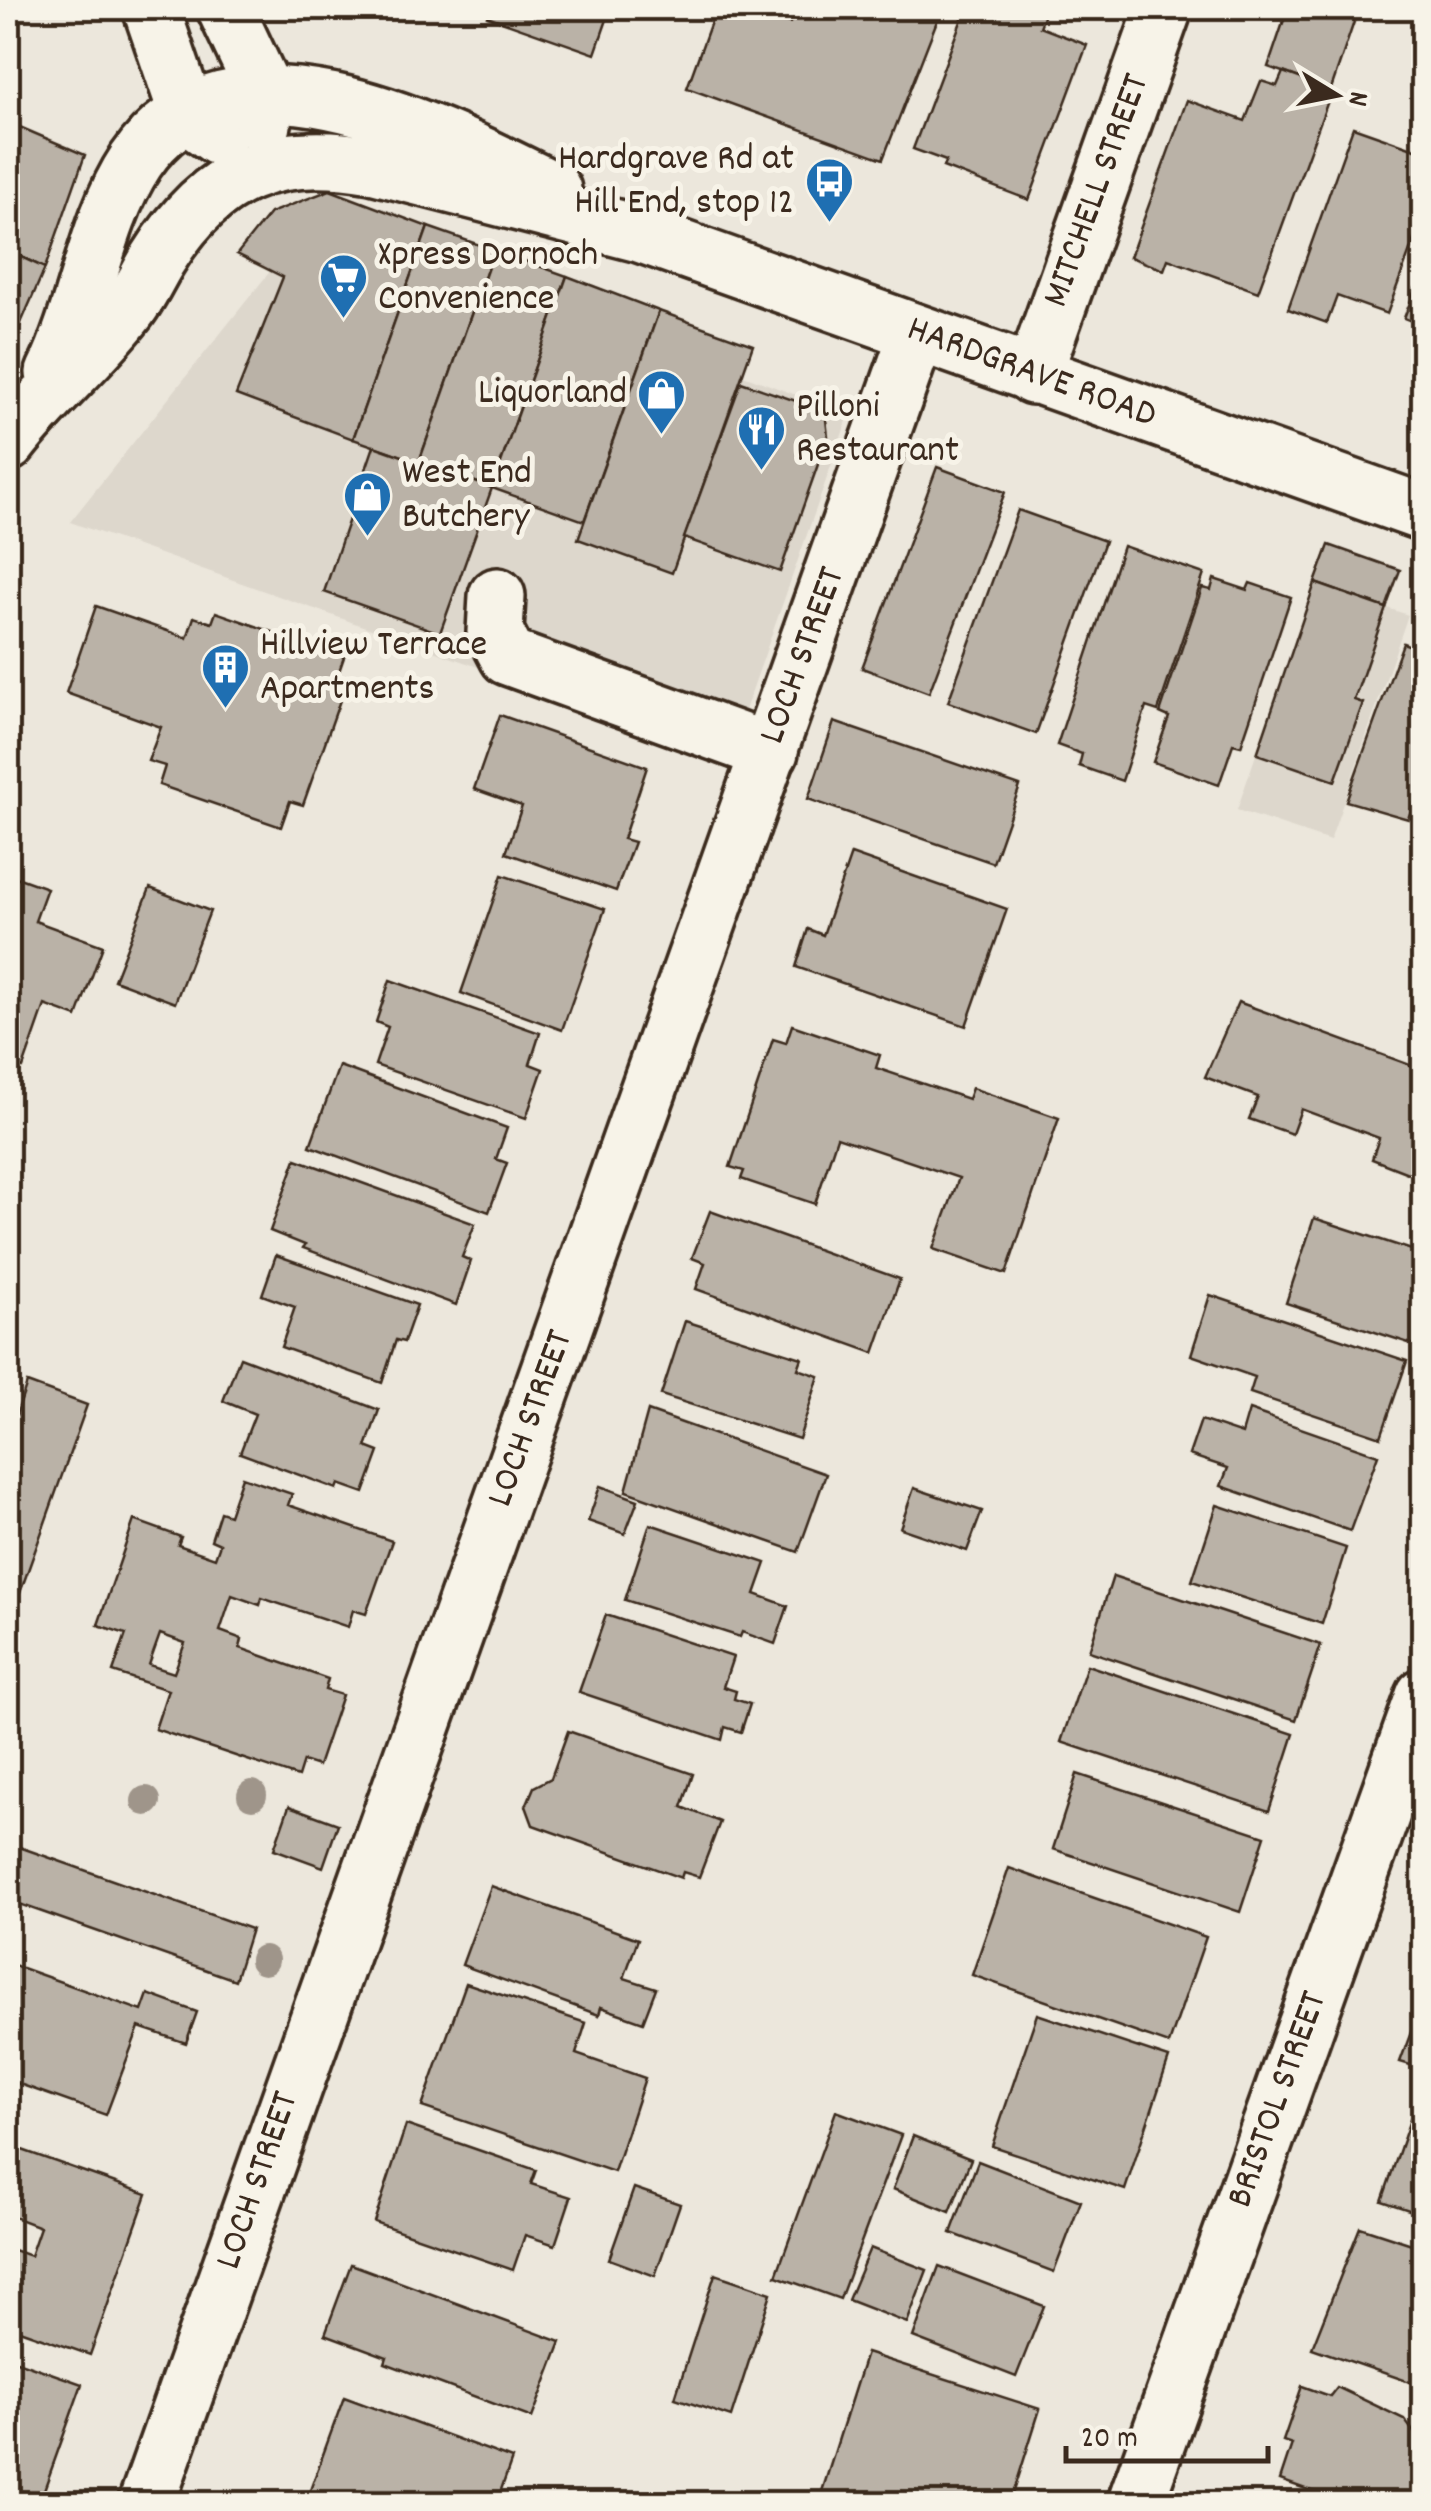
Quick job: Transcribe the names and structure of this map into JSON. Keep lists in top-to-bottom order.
{
  "streets": {
    "street": [
      "MITCHELL STREET",
      "HARDGRAVE ROAD",
      "LOCH STREET",
      "BRISTOL STREET"
    ]
  },
  "crossings": [
    ["MITCHELL STREET", "HARDGRAVE ROAD"],
    ["HARDGRAVE ROAD", "LOCH STREET"]
  ],
  "places": {
    "bus stop": ["Hardgrave Rd at Hill End, stop 12"],
    "supermarket": ["Xpress Dornoch Convenience"],
    "shop": ["Liquorland", "West End Butchery"],
    "restaurant": ["Pilloni Restaurant"],
    "building": ["Hillview Terrace Apartments"]
  },
  "scale_bar": "20 m",
  "north": "right"
}
